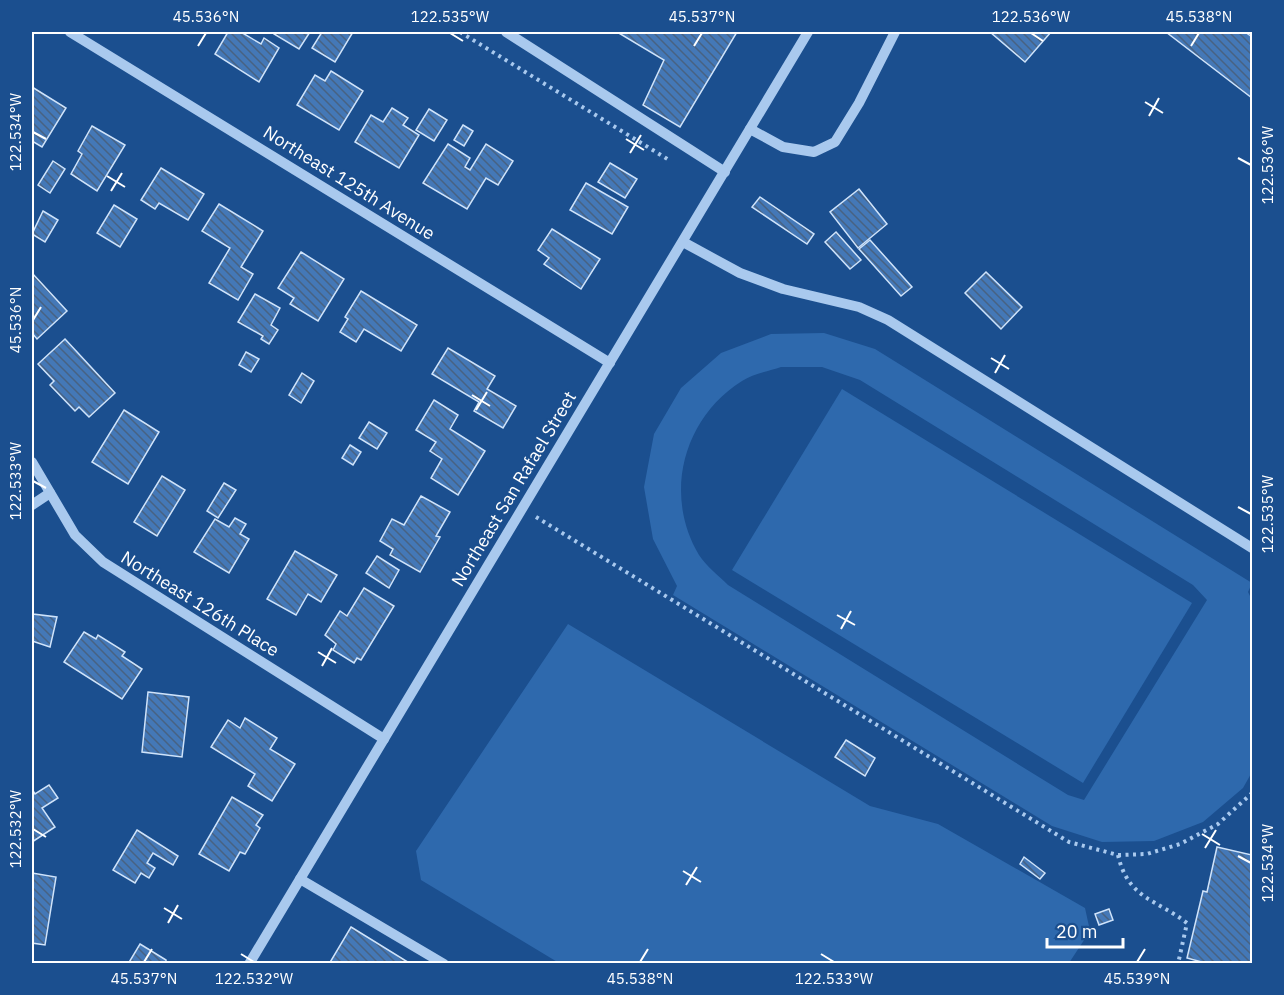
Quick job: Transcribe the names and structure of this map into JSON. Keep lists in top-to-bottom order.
{
  "streets": {
    "street": ["Northeast 125th Avenue", "Northeast San Rafael Street", "Northeast 126th Place"]
  },
  "crossings": [
    ["Northeast 125th Avenue", "Northeast San Rafael Street"],
    ["Northeast San Rafael Street", "Northeast 126th Place"]
  ],
  "scale_bar": "20 m",
  "coordinates": [
    "45.536°N",
    "122.535°W",
    "45.537°N",
    "122.536°W",
    "45.538°N",
    "122.534°W",
    "122.533°W",
    "122.532°W",
    "45.539°N"
  ]
}
